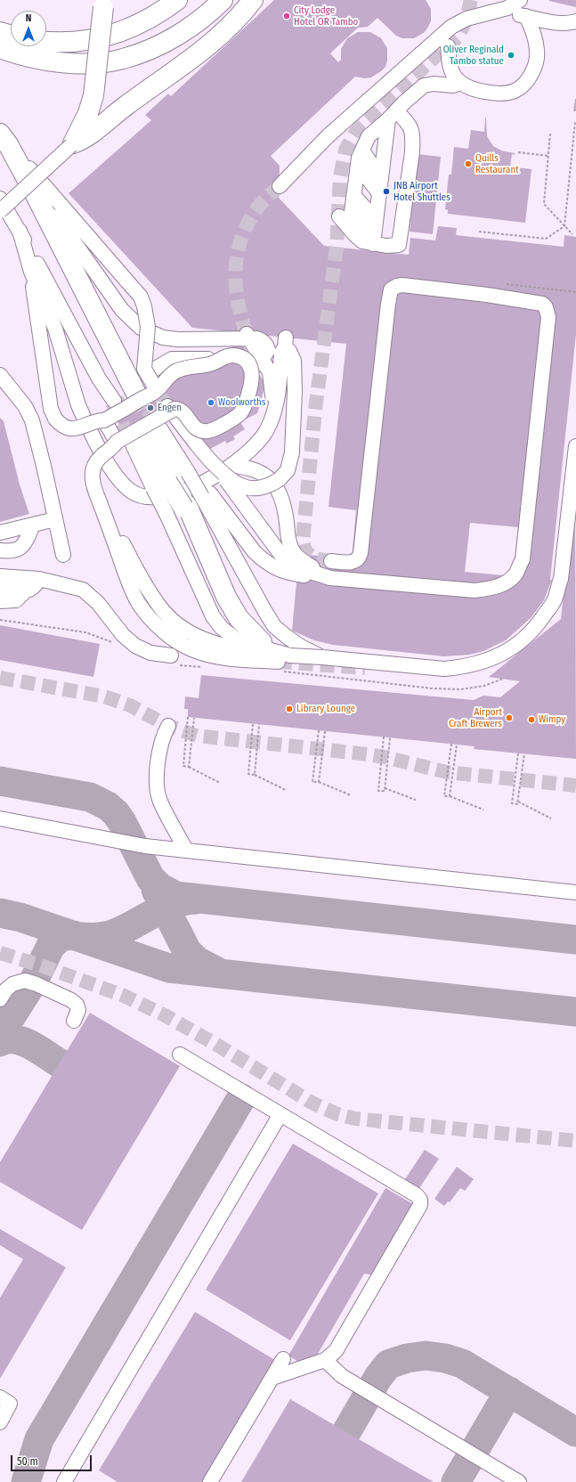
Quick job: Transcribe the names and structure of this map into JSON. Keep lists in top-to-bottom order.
{
  "places": [
    "City Lodge Hotel OR Tambo",
    "Oliver Reginald Tambo statue",
    "Quills Restaurant",
    "JNB Airport Hotel Shuttles",
    "Woolworths",
    "Engen",
    "Library Lounge",
    "Airport Craft Brewers",
    "Wimpy"
  ],
  "scale_bar": "50 m",
  "north": "top"
}
